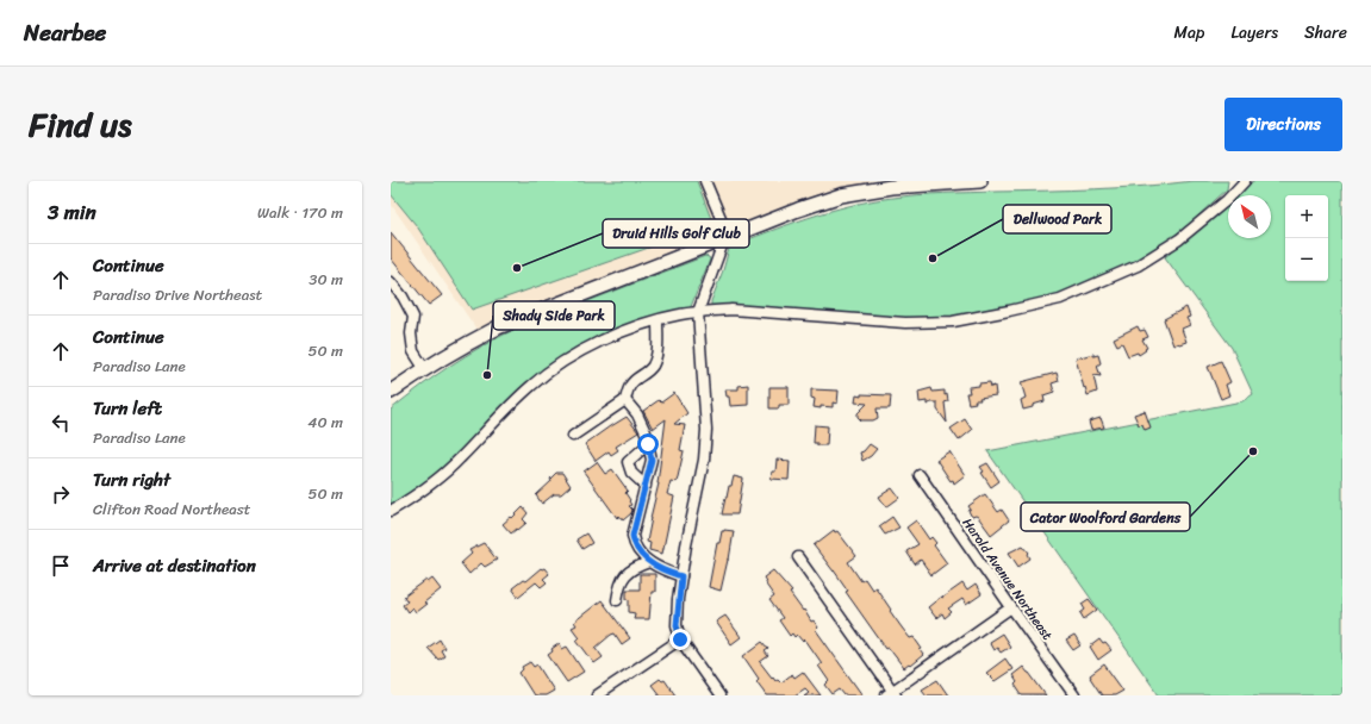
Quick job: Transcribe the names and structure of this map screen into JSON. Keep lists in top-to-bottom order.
{
  "streets": {
    "street": ["Harold Avenue Northeast"]
  },
  "places": [
    "Dellwood Park",
    "Druid Hills Golf Club",
    "Shady Side Park",
    "Cator Woolford Gardens"
  ],
  "north": "top left",
  "page": {
    "header": "Nearbee",
    "nav": ["Map", "Layers", "Share"],
    "title": "Find us",
    "buttons": "Directions",
    "heading": ["3 min", "Walk · 170 m"],
    "map_buttons": ["+", "−"],
    "list": [
      ["Continue", "Paradiso Drive Northeast", "30 m"],
      ["Continue", "Paradiso Lane", "50 m"],
      ["Turn left", "Paradiso Lane", "40 m"],
      ["Turn right", "Clifton Road Northeast", "50 m"],
      "Arrive at destination"
    ]
  }
}
